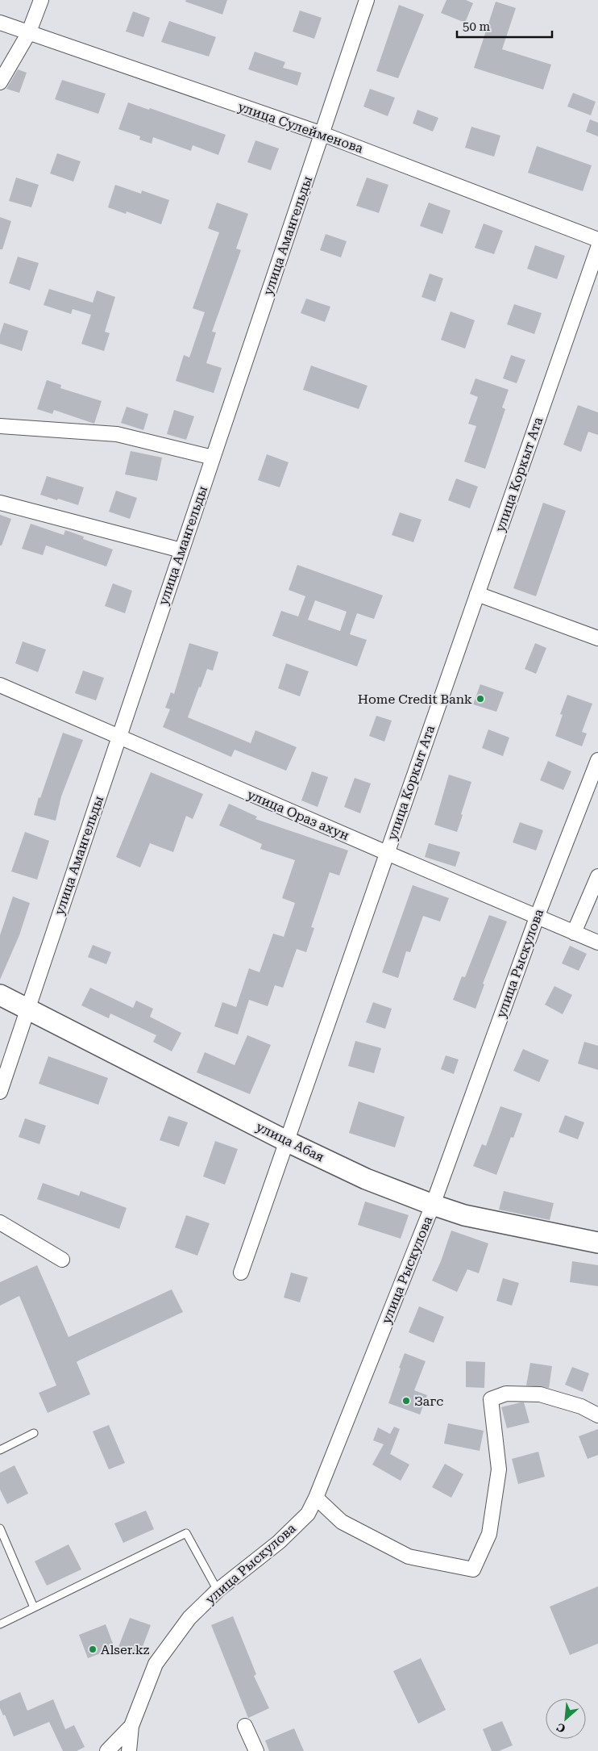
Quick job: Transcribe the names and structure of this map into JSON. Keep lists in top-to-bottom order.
{
  "streets": {
    "street": [
      "улица Сулейменова",
      "улица Амангельды",
      "улица Коркыт Ата",
      "улица Ораз ахун",
      "улица Рыскулова",
      "улица Абая"
    ]
  },
  "crossings": [
    ["улица Сулейменова", "улица Амангельды"],
    ["улица Амангельды", "улица Ораз ахун"],
    ["улица Амангельды", "улица Абая"],
    ["улица Коркыт Ата", "улица Ораз ахун"],
    ["улица Коркыт Ата", "улица Абая"],
    ["улица Ораз ахун", "улица Рыскулова"],
    ["улица Рыскулова", "улица Абая"]
  ],
  "places": ["Home Credit Bank", "Загс", "Alser.kz"],
  "scale_bar": "50 m",
  "north": "bottom left"
}
